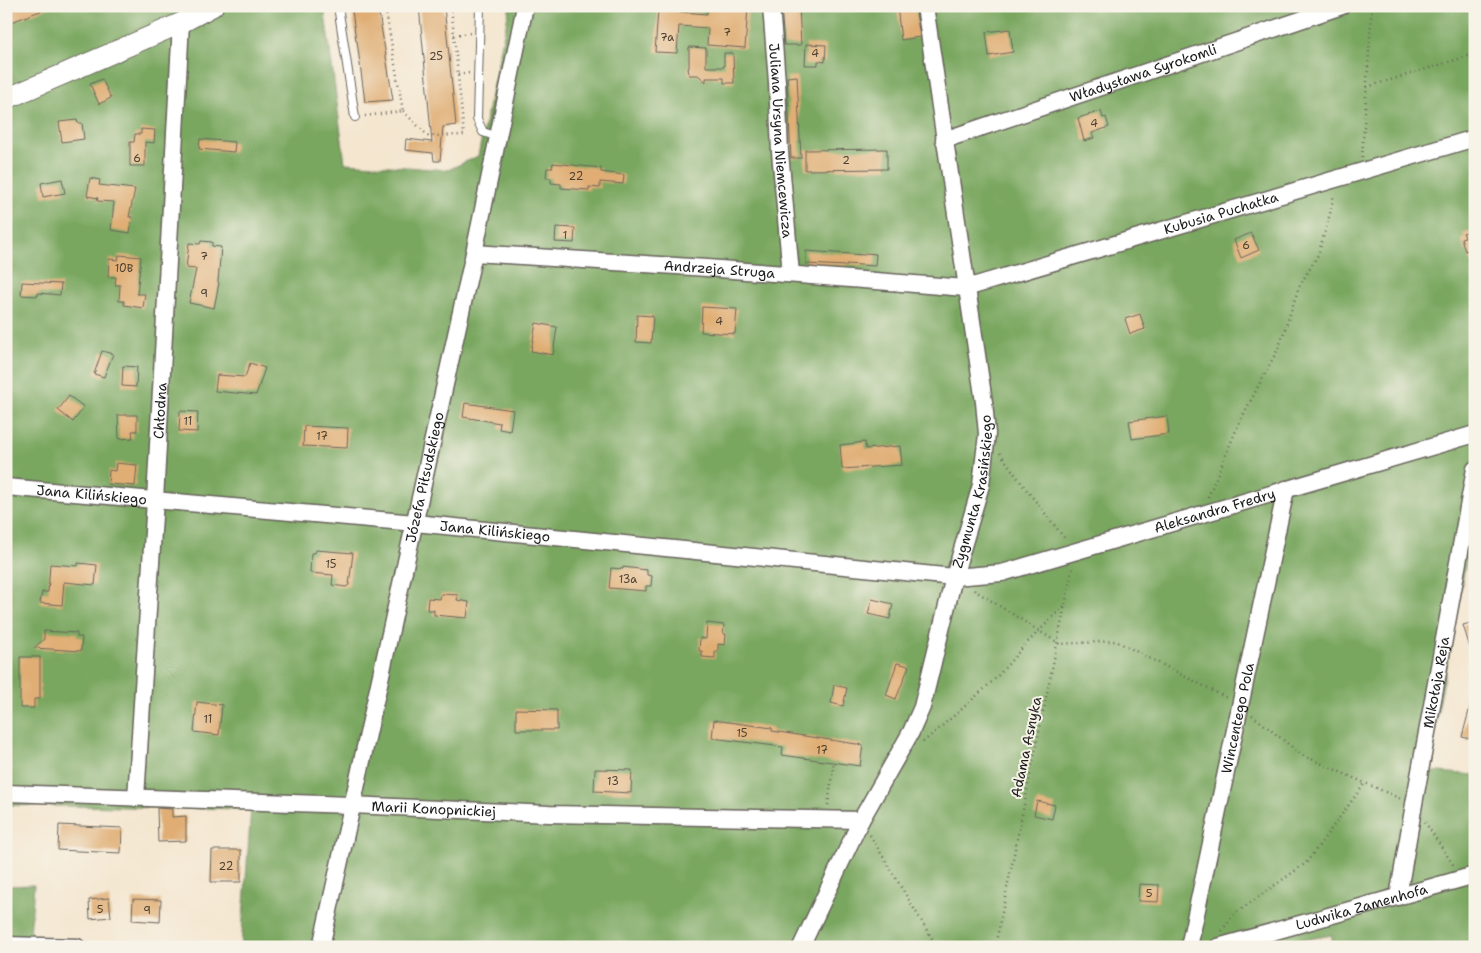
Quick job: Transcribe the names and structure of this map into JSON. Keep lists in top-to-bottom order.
{
  "streets": {
    "street": [
      "Władysława Syrokomli",
      "Juliana Ursyna Niemcewicza",
      "Kubusia Puchatka",
      "Andrzeja Struga",
      "Chłodna",
      "Józefa Piłsudskiego",
      "Zygmunta Krasińskiego",
      "Jana Kilińskiego",
      "Aleksandra Fredry",
      "Mikołaja Reja",
      "Wincentego Pola",
      "Marii Konopnickiej",
      "Ludwika Zamenhofa"
    ],
    "path": ["Adama Asnyka"]
  },
  "crossings": [
    ["Władysława Syrokomli", "Zygmunta Krasińskiego"],
    ["Juliana Ursyna Niemcewicza", "Andrzeja Struga"],
    ["Kubusia Puchatka", "Andrzeja Struga"],
    ["Kubusia Puchatka", "Zygmunta Krasińskiego"],
    ["Andrzeja Struga", "Józefa Piłsudskiego"],
    ["Andrzeja Struga", "Zygmunta Krasińskiego"],
    ["Chłodna", "Jana Kilińskiego"],
    ["Chłodna", "Marii Konopnickiej"],
    ["Józefa Piłsudskiego", "Jana Kilińskiego"],
    ["Józefa Piłsudskiego", "Marii Konopnickiej"],
    ["Zygmunta Krasińskiego", "Jana Kilińskiego"],
    ["Zygmunta Krasińskiego", "Aleksandra Fredry"],
    ["Zygmunta Krasińskiego", "Marii Konopnickiej"],
    ["Jana Kilińskiego", "Aleksandra Fredry"],
    ["Aleksandra Fredry", "Wincentego Pola"],
    ["Aleksandra Fredry", "Adama Asnyka"],
    ["Mikołaja Reja", "Ludwika Zamenhofa"]
  ],
  "house_numbers": [
    "7",
    "7a",
    "4",
    "25",
    "4",
    "6",
    "2",
    "22",
    "1",
    "6",
    "7",
    "10B",
    "9",
    "4",
    "11",
    "17",
    "15",
    "13a",
    "11",
    "15",
    "17",
    "13",
    "22",
    "5",
    "5",
    "9"
  ]
}
